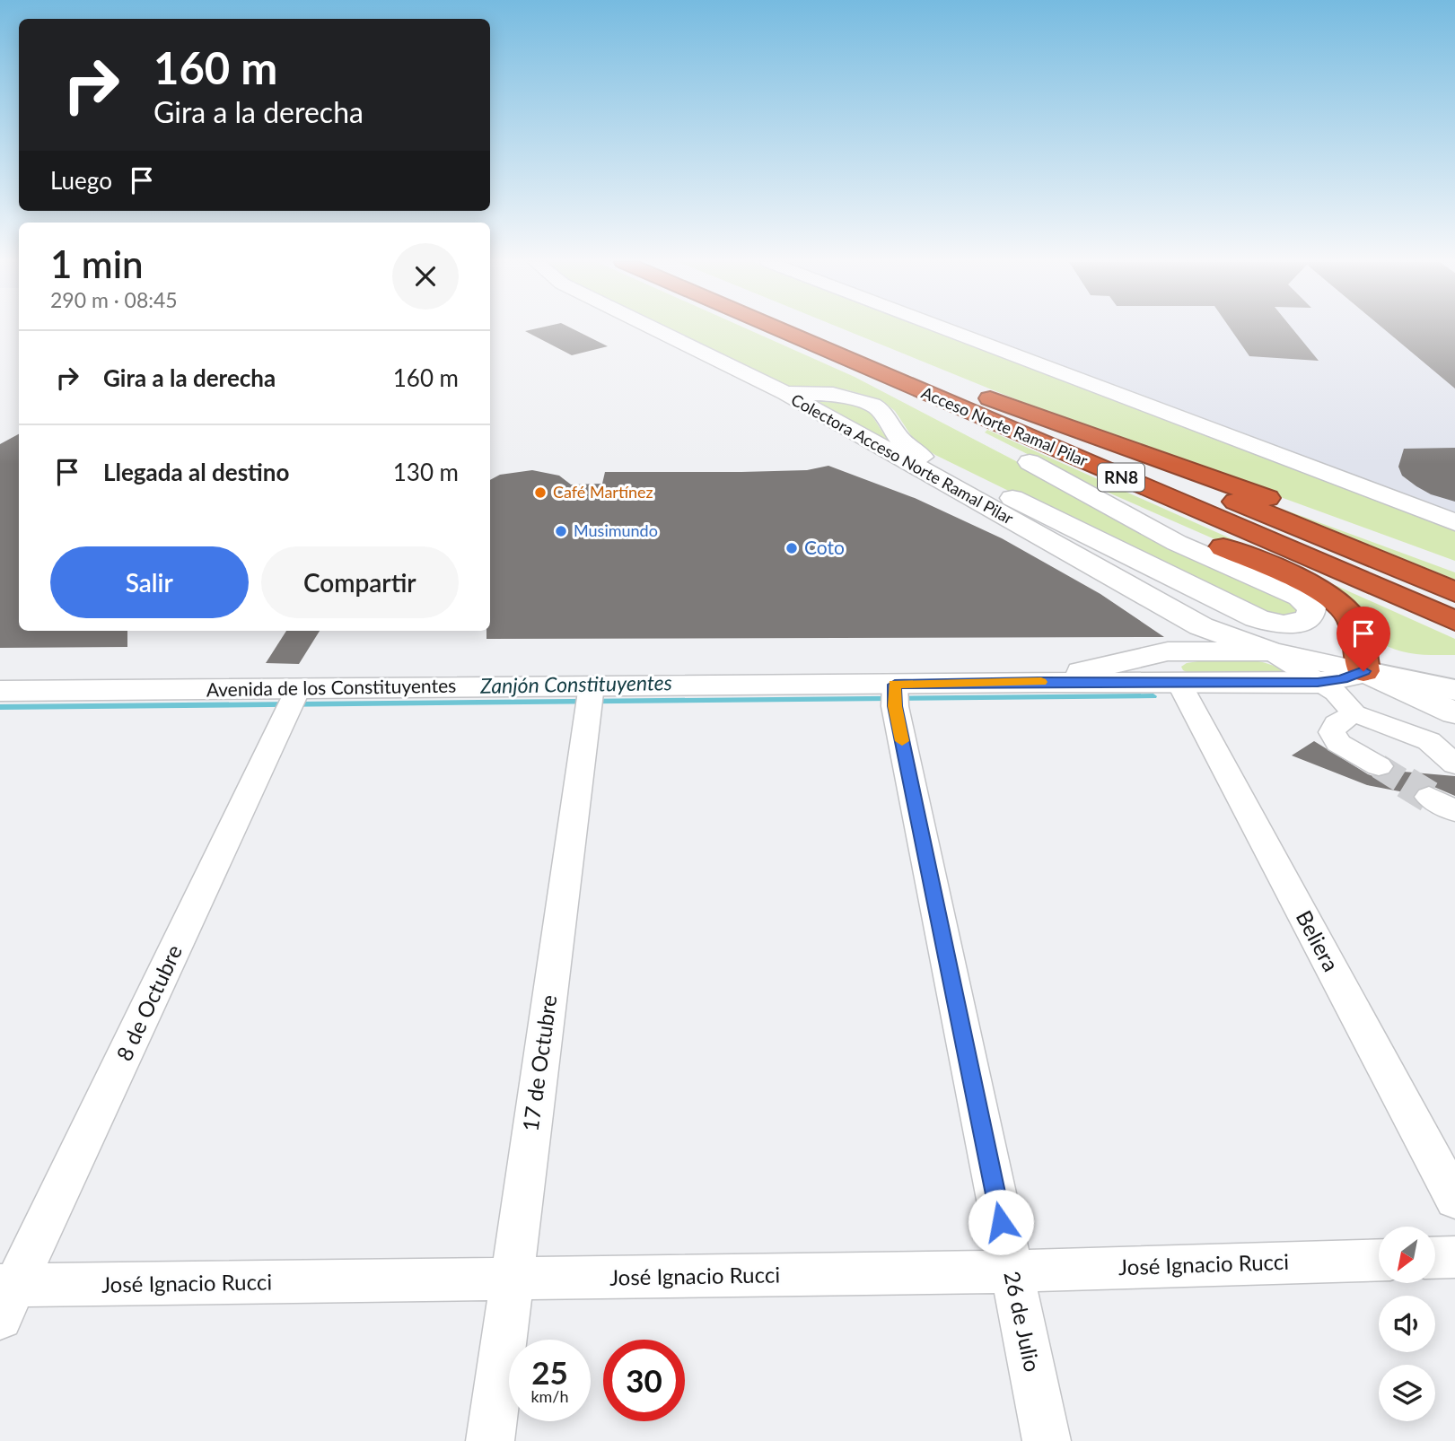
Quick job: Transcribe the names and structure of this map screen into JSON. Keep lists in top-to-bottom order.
{
  "streets": {
    "highway": ["Acceso Norte Ramal Pilar", "RN8"],
    "main road": ["Avenida de los Constituyentes"],
    "street": [
      "Colectora Acceso Norte Ramal Pilar",
      "Beliera",
      "8 de Octubre",
      "17 de Octubre",
      "José Ignacio Rucci",
      "26 de Julio"
    ]
  },
  "crossings": [
    ["Colectora Acceso Norte Ramal Pilar", "Avenida de los Constituyentes"],
    ["Avenida de los Constituyentes", "Beliera"],
    ["Avenida de los Constituyentes", "8 de Octubre"],
    ["Avenida de los Constituyentes", "17 de Octubre"],
    ["Avenida de los Constituyentes", "26 de Julio"],
    ["8 de Octubre", "José Ignacio Rucci"],
    ["17 de Octubre", "José Ignacio Rucci"],
    ["José Ignacio Rucci", "26 de Julio"]
  ],
  "water": ["Zanjón Constituyentes"],
  "places": ["Café Martínez", "Musimundo", "Coto"],
  "north": "bottom left",
  "page": {
    "turn": ["160 m", "Gira a la derecha"],
    "then": "Luego",
    "heading": ["1 min", "290 m · 08:45"],
    "list": [
      {
        "name": "Gira a la derecha",
        "value": "160 m"
      },
      {
        "name": "Llegada al destino",
        "value": "130 m"
      }
    ],
    "buttons": ["Salir", "Compartir"],
    "speed": "25 km/h",
    "limit": "30"
  }
}
